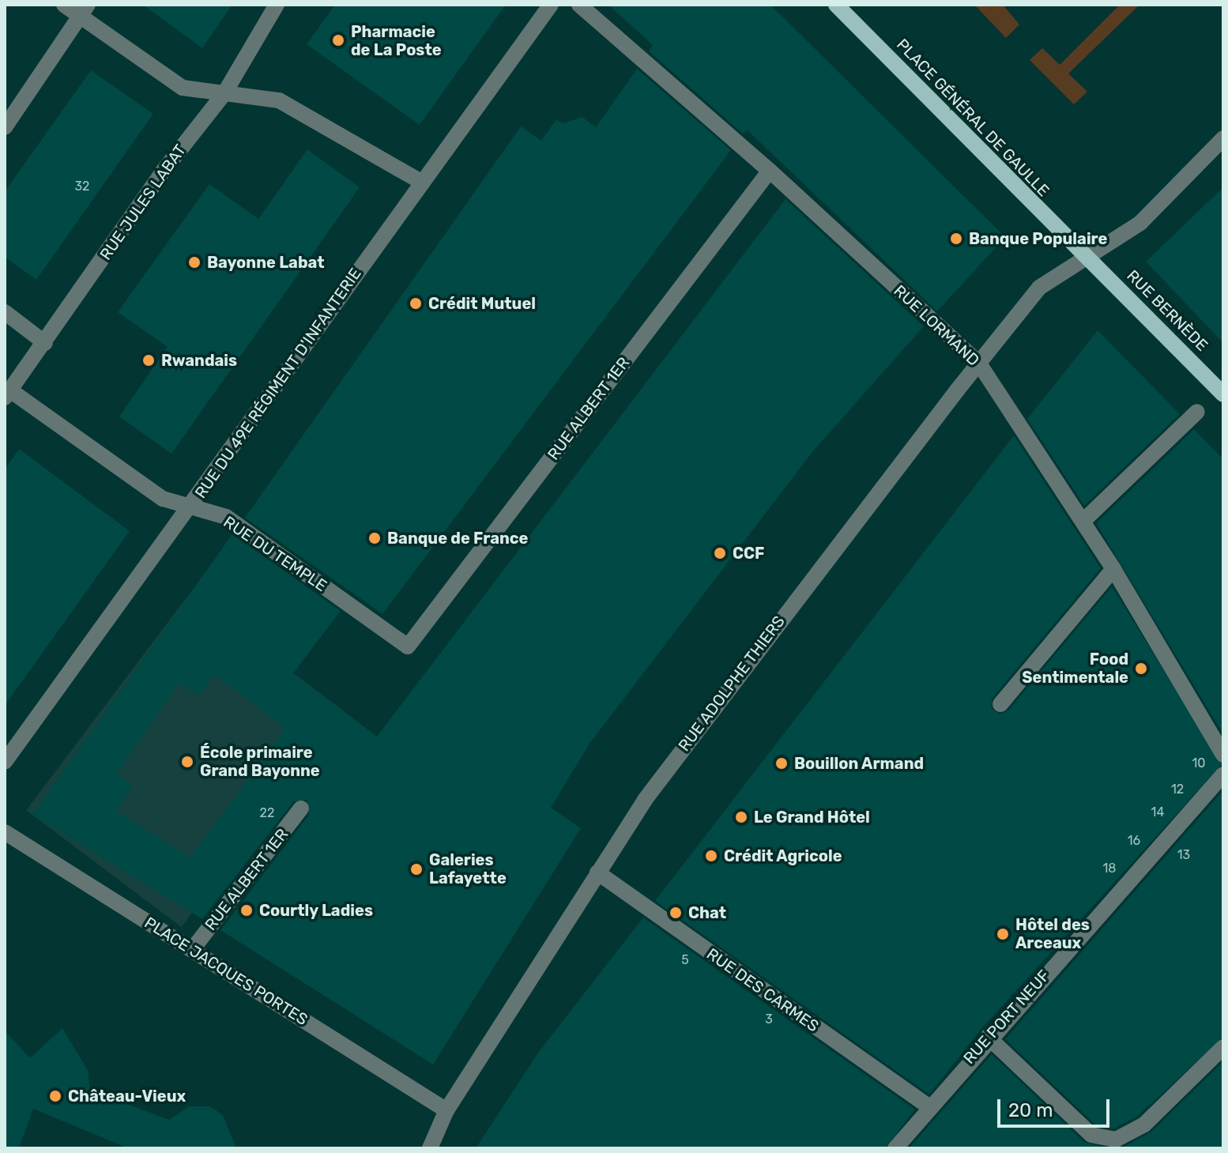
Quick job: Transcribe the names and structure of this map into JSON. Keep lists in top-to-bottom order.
{
  "streets": {
    "main road": ["PLACE GÉNÉRAL DE GAULLE", "RUE BERNÈDE"],
    "street": [
      "RUE JULES LABAT",
      "RUE LORMAND",
      "RUE DU 49E RÉGIMENT D'INFANTERIE",
      "RUE ALBERT 1ER",
      "RUE DU TEMPLE",
      "RUE ADOLPHE THIERS",
      "PLACE JACQUES PORTES",
      "RUE DES CARMES",
      "RUE PORT NEUF"
    ]
  },
  "crossings": [
    ["PLACE GÉNÉRAL DE GAULLE", "RUE BERNÈDE"],
    ["PLACE GÉNÉRAL DE GAULLE", "RUE ADOLPHE THIERS"],
    ["RUE JULES LABAT", "RUE DU TEMPLE"],
    ["RUE BERNÈDE", "RUE ADOLPHE THIERS"],
    ["RUE LORMAND", "RUE ALBERT 1ER"],
    ["RUE LORMAND", "RUE ADOLPHE THIERS"],
    ["RUE DU 49E RÉGIMENT D'INFANTERIE", "RUE DU TEMPLE"],
    ["RUE ALBERT 1ER", "RUE DU TEMPLE"],
    ["RUE ALBERT 1ER", "PLACE JACQUES PORTES"],
    ["RUE ADOLPHE THIERS", "PLACE JACQUES PORTES"],
    ["RUE ADOLPHE THIERS", "RUE DES CARMES"],
    ["RUE DES CARMES", "RUE PORT NEUF"]
  ],
  "places": [
    "Pharmacie de La Poste",
    "Banque Populaire",
    "Bayonne Labat",
    "Crédit Mutuel",
    "Rwandais",
    "Banque de France",
    "CCF",
    "Food Sentimentale",
    "École primaire Grand Bayonne",
    "Bouillon Armand",
    "Le Grand Hôtel",
    "Crédit Agricole",
    "Galeries Lafayette",
    "Courtly Ladies",
    "Chat",
    "Hôtel des Arceaux",
    "Château-Vieux"
  ],
  "house_numbers": [
    "32",
    "10",
    "12",
    "14",
    "22",
    "16",
    "13",
    "18",
    "5",
    "3"
  ],
  "scale_bar": "20 m"
}
